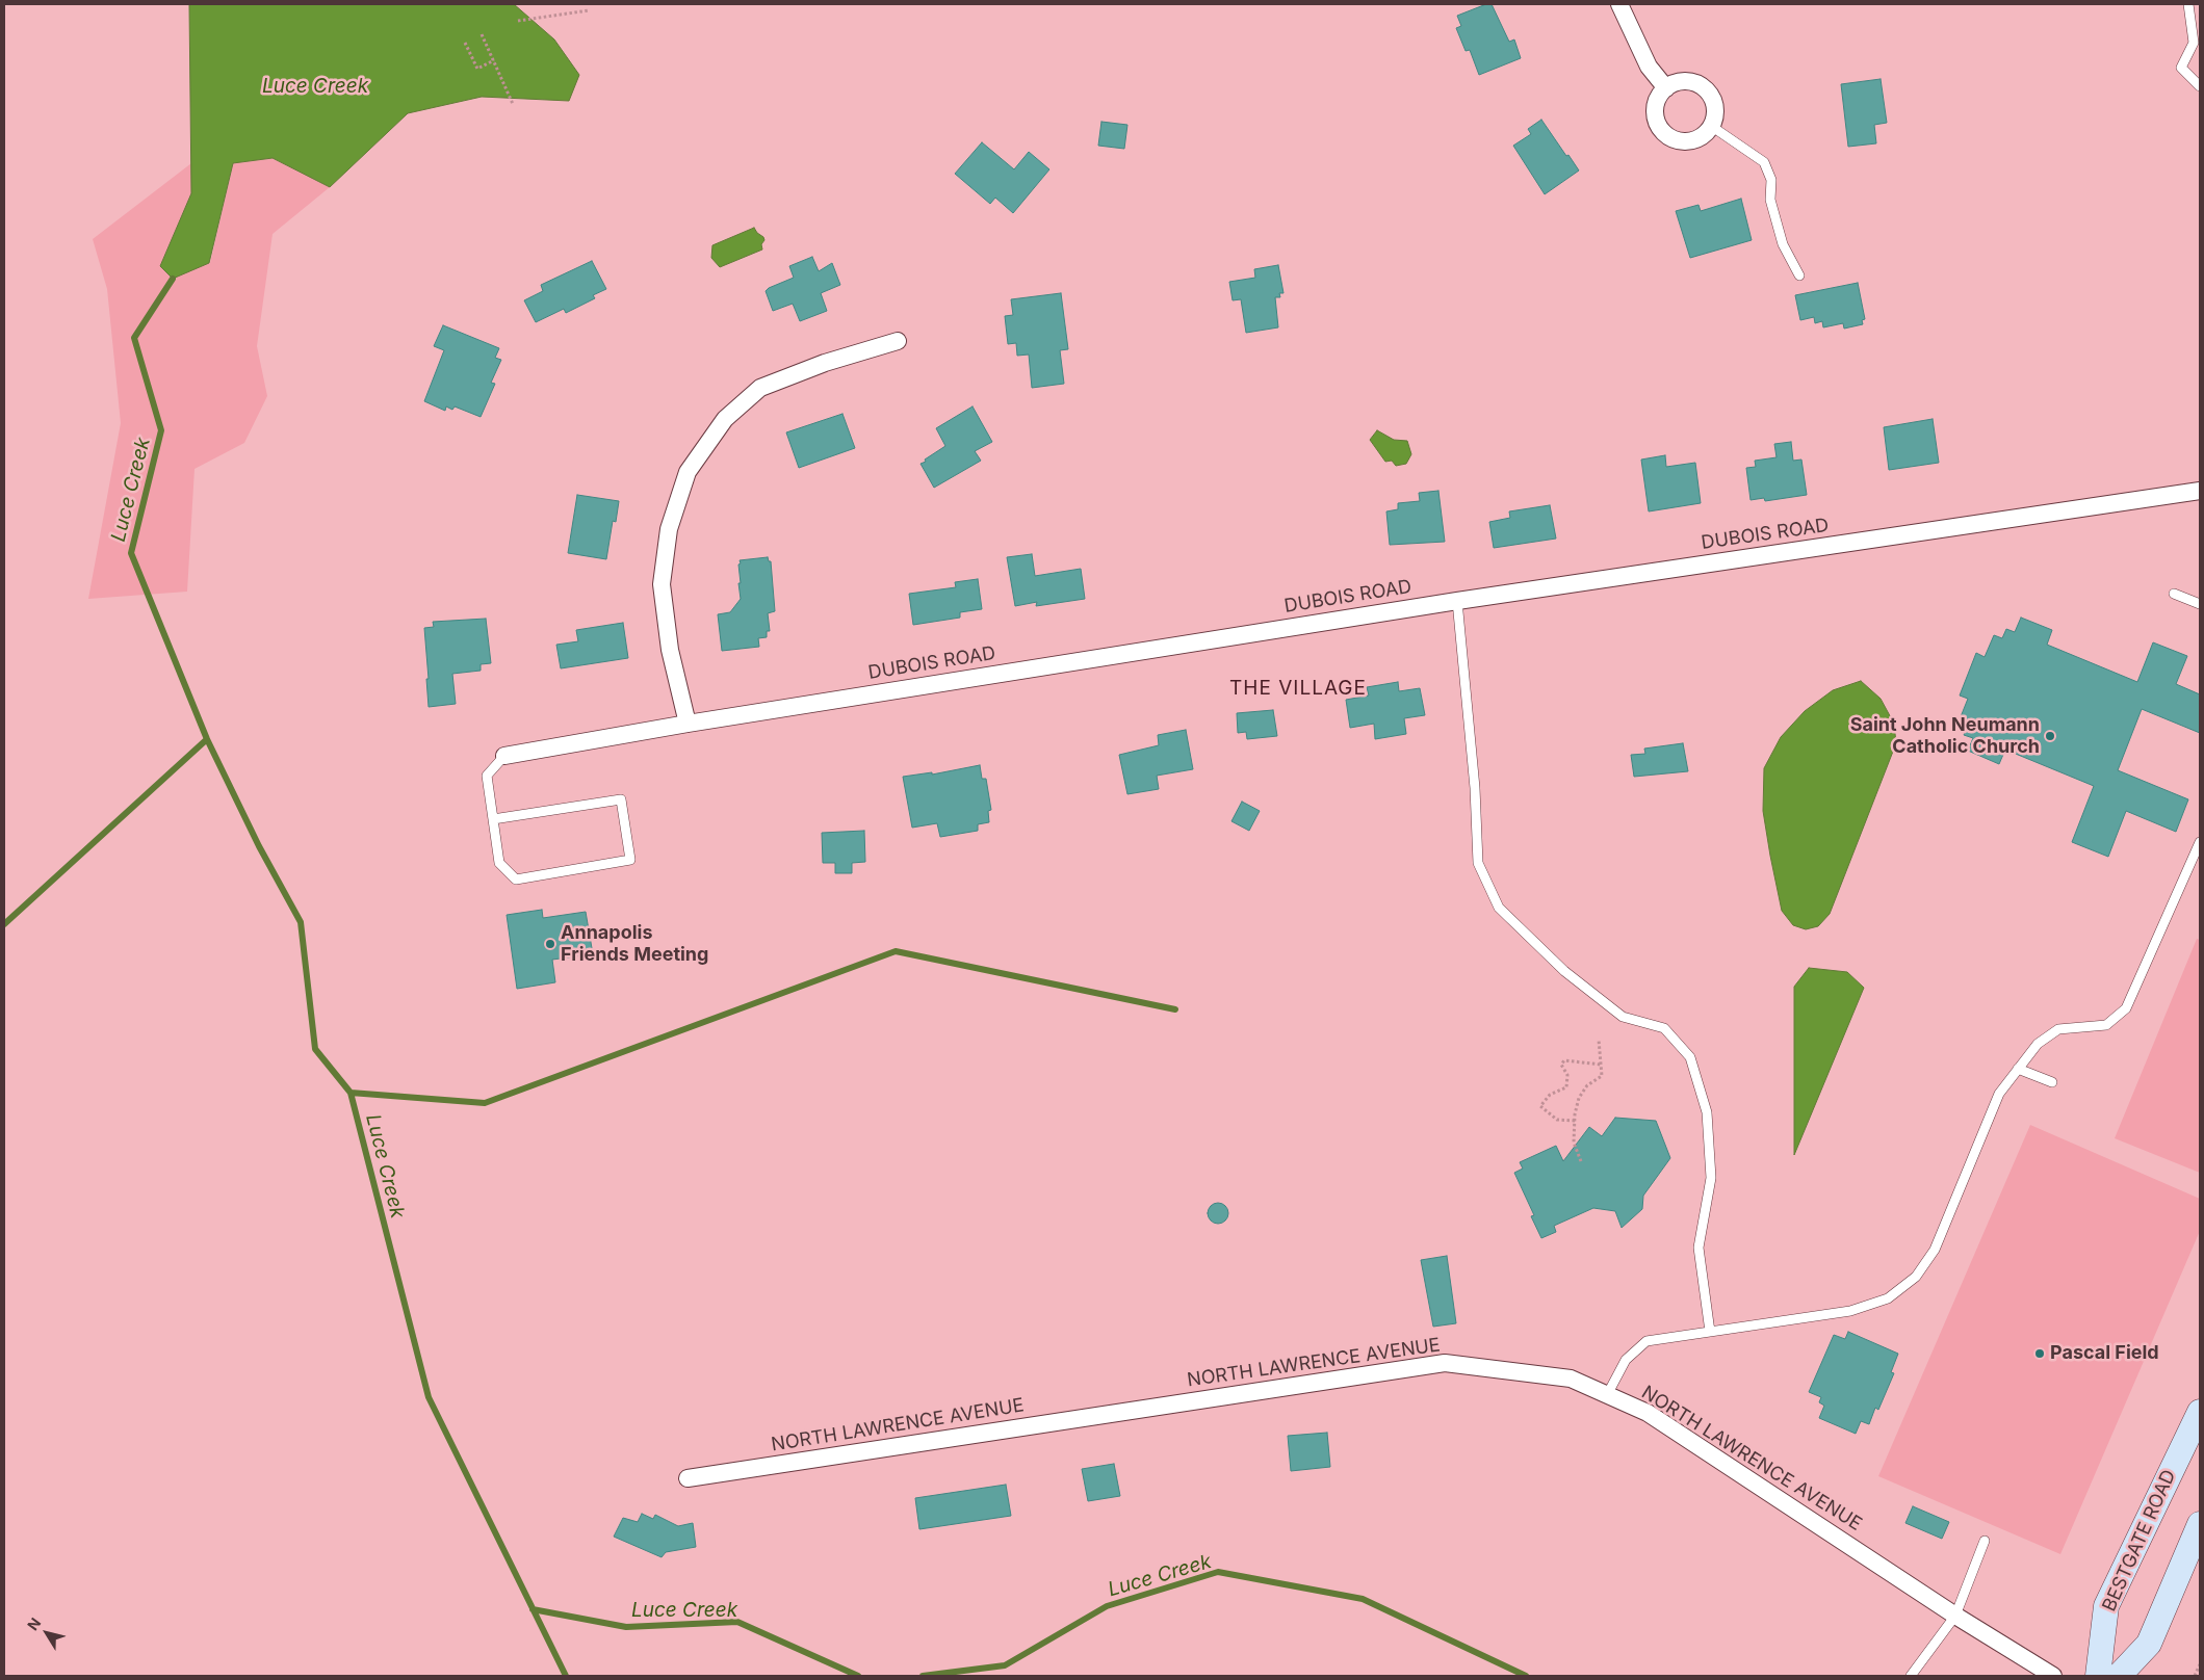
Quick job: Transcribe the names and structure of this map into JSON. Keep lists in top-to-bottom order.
{
  "streets": {
    "main road": ["BESTGATE ROAD"],
    "street": ["DUBOIS ROAD", "NORTH LAWRENCE AVENUE"]
  },
  "districts": ["THE VILLAGE"],
  "water": ["Luce Creek"],
  "places": ["Saint John Neumann Catholic Church", "Annapolis Friends Meeting", "Pascal Field"],
  "north": "top left"
}
